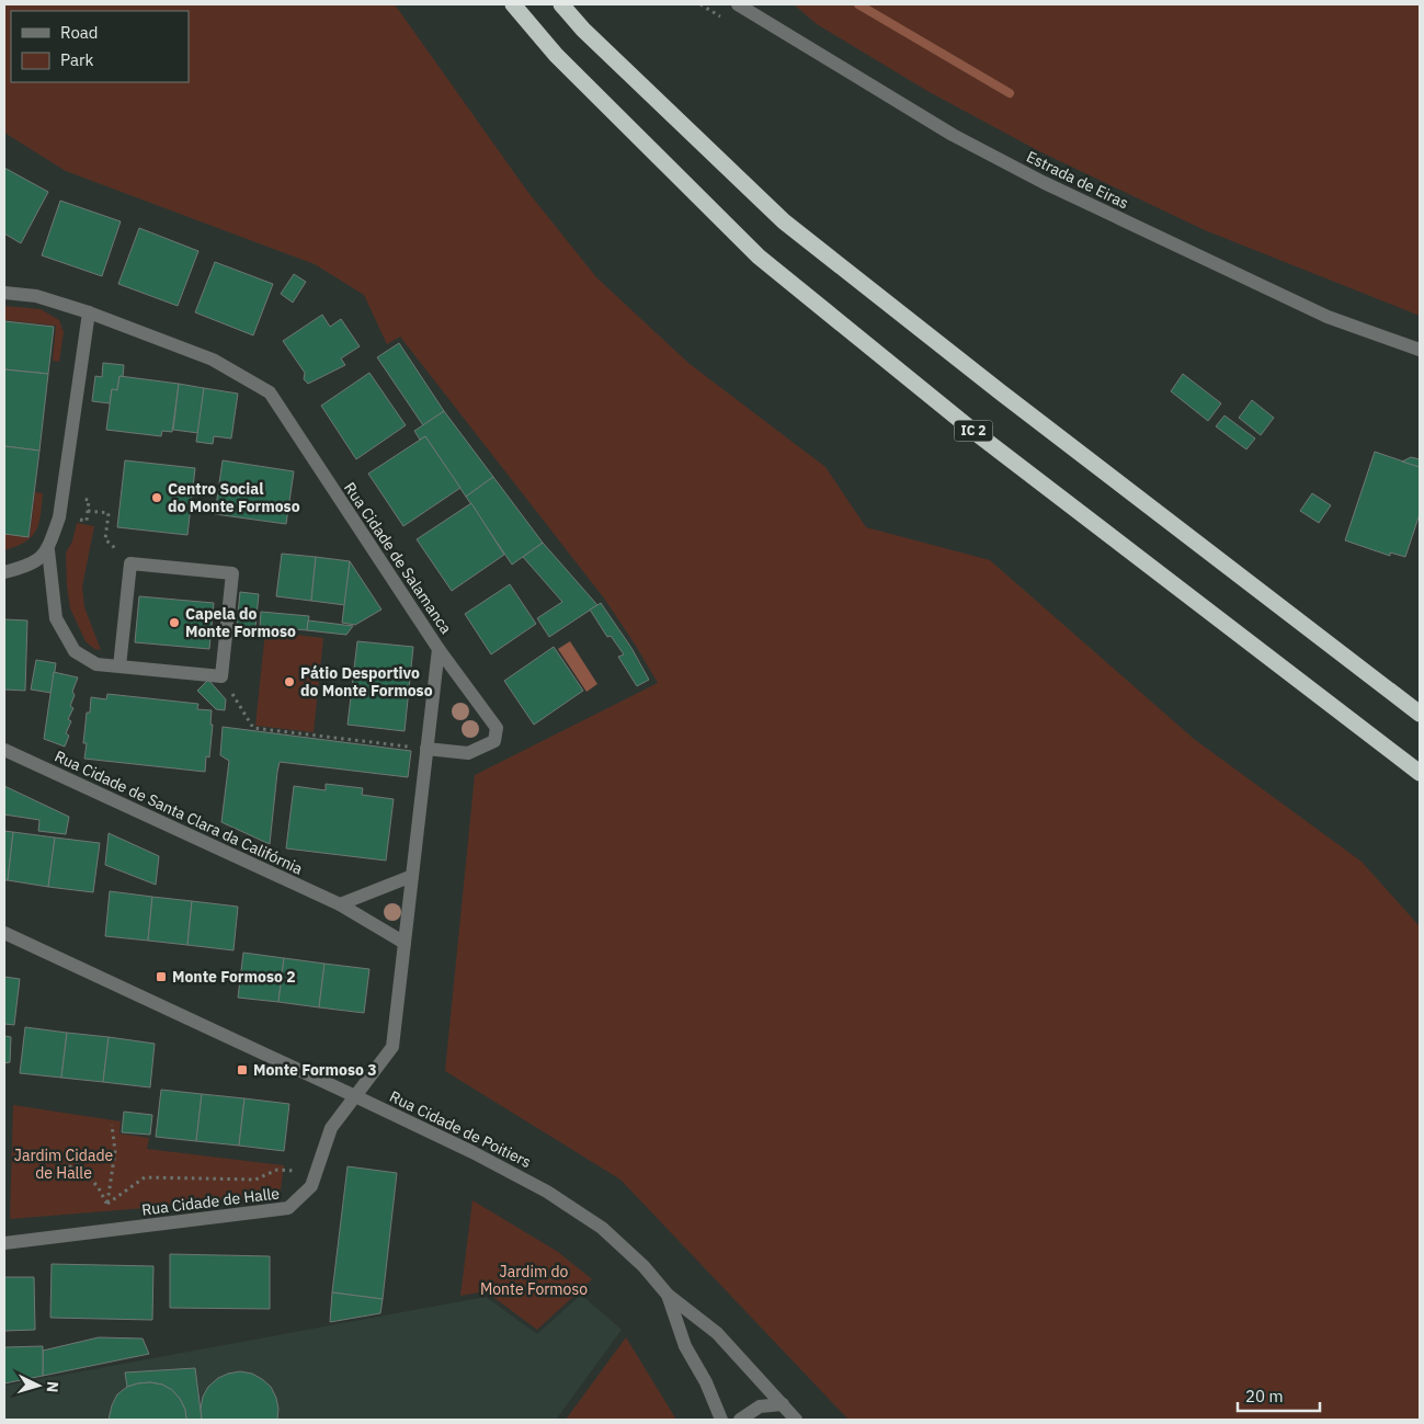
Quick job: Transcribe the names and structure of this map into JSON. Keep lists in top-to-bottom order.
{
  "streets": {
    "highway": ["IC 2"],
    "street": [
      "Estrada de Eiras",
      "Rua Cidade de Salamanca",
      "Rua Cidade de Santa Clara da Califórnia",
      "Rua Cidade de Poitiers",
      "Rua Cidade de Halle"
    ]
  },
  "crossings": [
    ["Rua Cidade de Salamanca", "Rua Cidade de Santa Clara da Califórnia"],
    ["Rua Cidade de Salamanca", "Rua Cidade de Poitiers"],
    ["Rua Cidade de Salamanca", "Rua Cidade de Halle"],
    ["Rua Cidade de Poitiers", "Rua Cidade de Halle"]
  ],
  "parks": ["Jardim Cidade de Halle", "Jardim do Monte Formoso"],
  "places": {
    "other": ["Centro Social do Monte Formoso", "Capela do Monte Formoso", "Pátio Desportivo do Monte Formoso"],
    "transit": ["Monte Formoso 2", "Monte Formoso 3"]
  },
  "legend": ["Road", "Park"],
  "scale_bar": "20 m",
  "north": "right"
}
